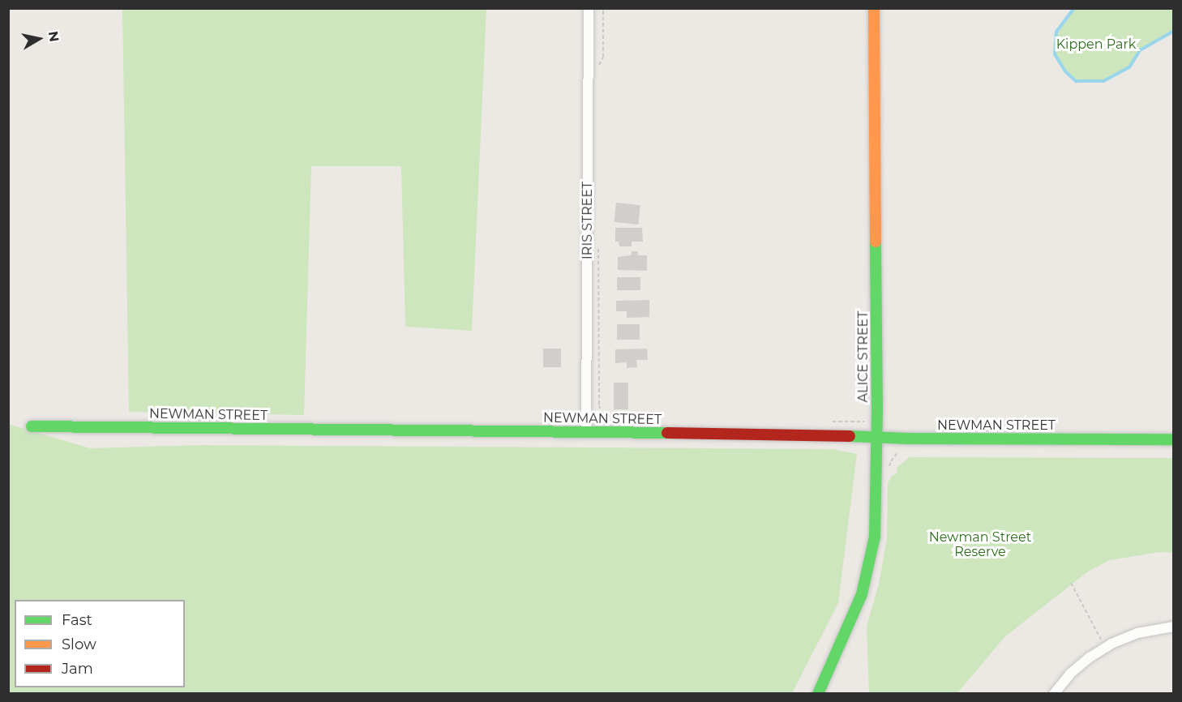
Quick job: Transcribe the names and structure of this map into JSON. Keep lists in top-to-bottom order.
{
  "streets": {
    "street": ["IRIS STREET", "ALICE STREET", "NEWMAN STREET"]
  },
  "crossings": [
    ["IRIS STREET", "NEWMAN STREET"],
    ["ALICE STREET", "NEWMAN STREET"]
  ],
  "parks": ["Kippen Park", "Newman Street Reserve"],
  "legend": ["Fast", "Slow", "Jam"],
  "north": "right"
}
